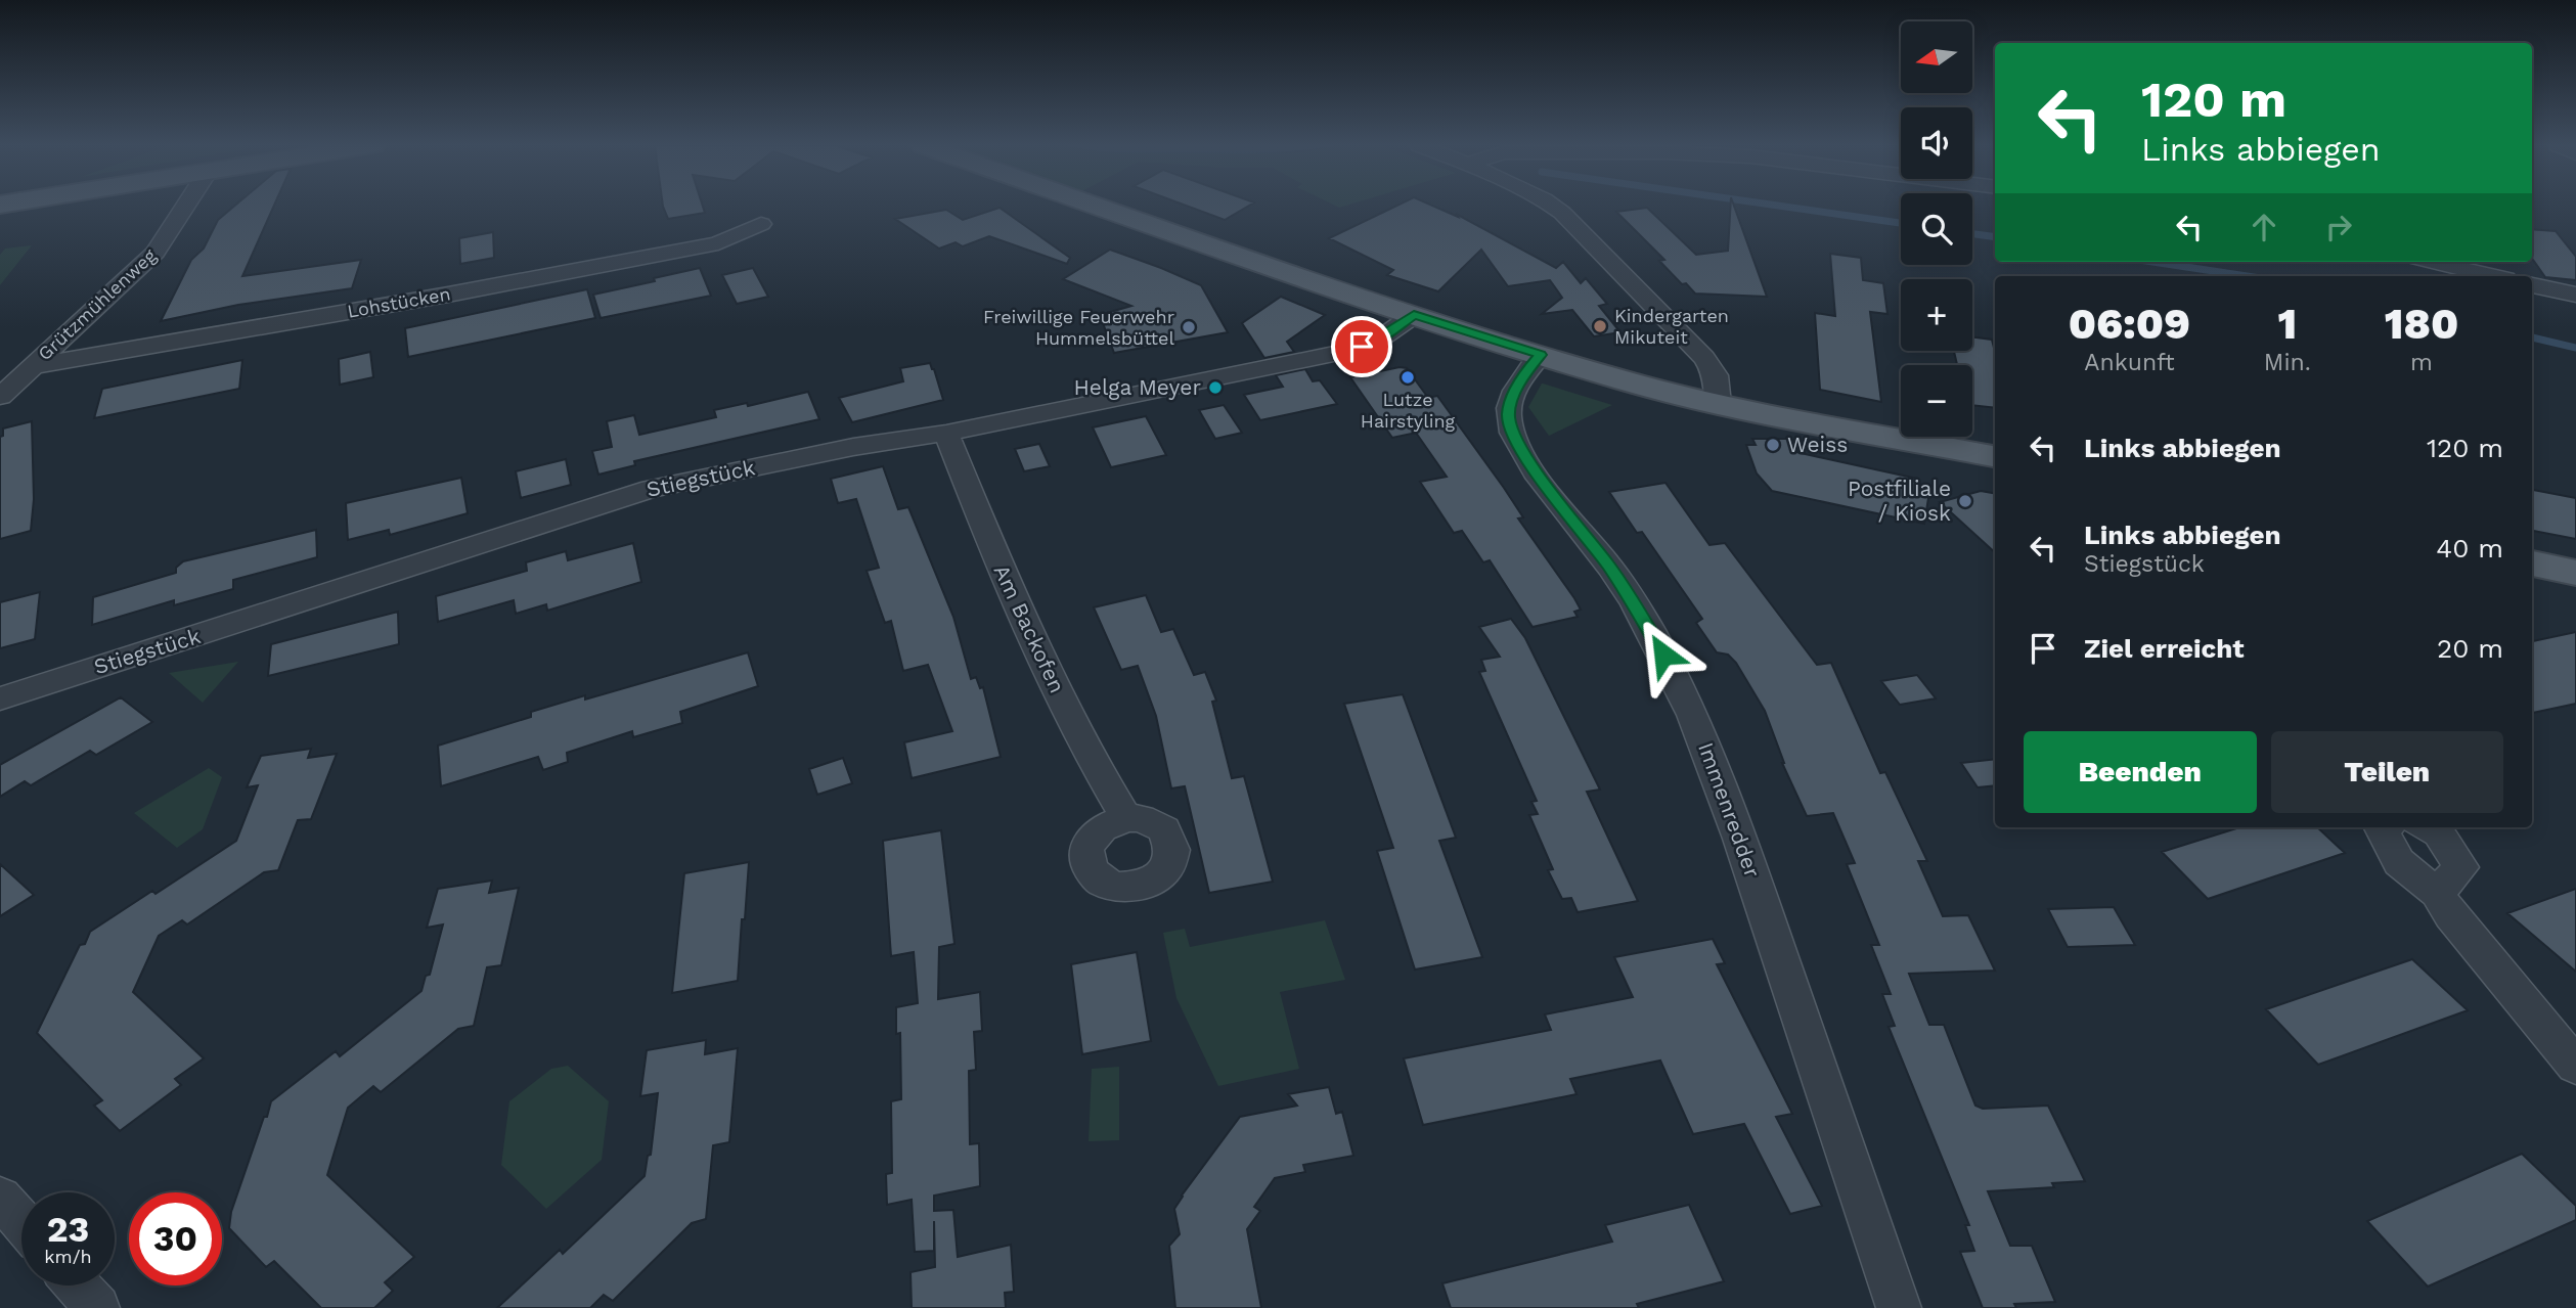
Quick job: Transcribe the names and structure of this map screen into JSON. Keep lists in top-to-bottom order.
{
  "streets": {
    "street": [
      "Lohstücken",
      "Grützmühlenweg",
      "Stiegstück",
      "Am Backofen",
      "Immenredder"
    ]
  },
  "crossings": [
    ["Lohstücken", "Grützmühlenweg"],
    ["Stiegstück", "Am Backofen"]
  ],
  "places": [
    "Kindergarten Mikuteit",
    "Freiwillige Feuerwehr Hummelsbüttel",
    "Lutze Hairstyling",
    "Helga Meyer",
    "Weiss",
    "Postfiliale / Kiosk"
  ],
  "north": "left",
  "page": {
    "map_buttons": ["+", "−"],
    "turn": ["120 m", "Links abbiegen"],
    "eta": [
      "06:09",
      "Ankunft",
      "1",
      "Min.",
      "180",
      "m"
    ],
    "list": [
      {
        "name": "Links abbiegen",
        "value": "120 m"
      },
      {
        "name": "Links abbiegen",
        "note": "Stiegstück",
        "value": "40 m"
      },
      {
        "name": "Ziel erreicht",
        "value": "20 m"
      }
    ],
    "buttons": ["Beenden", "Teilen"],
    "speed": "23 km/h",
    "limit": "30"
  }
}
